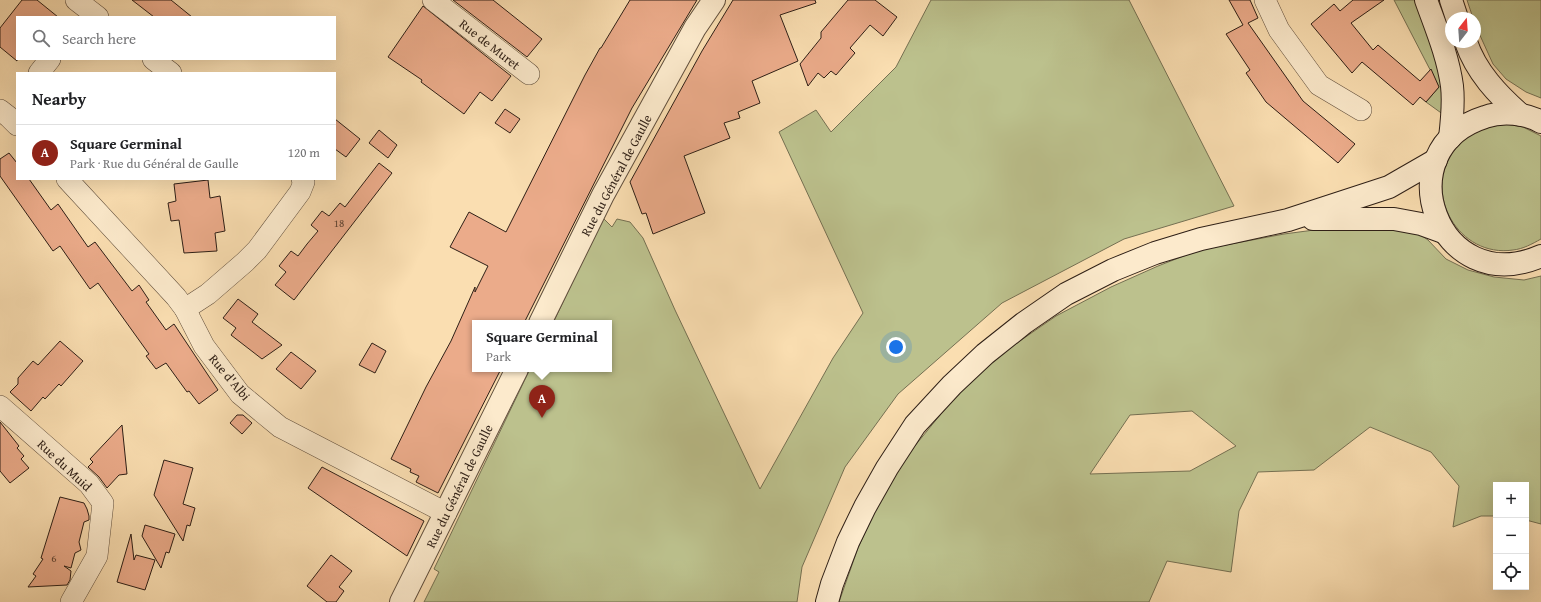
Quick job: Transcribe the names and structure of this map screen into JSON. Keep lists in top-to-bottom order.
{
  "streets": {
    "main road": ["Rue du Général de Gaulle"],
    "street": ["Rue de Muret", "Rue d'Albi", "Rue du Muid"]
  },
  "crossings": [
    ["Rue du Général de Gaulle", "Rue d'Albi"]
  ],
  "house_numbers": ["18", "6"],
  "north": "top",
  "page": {
    "search": "Search here",
    "heading": "Nearby",
    "list": [
      {
        "mark": "A",
        "name": "Square Germinal",
        "note": "Park · Rue du Général de Gaulle",
        "value": "120 m"
      }
    ],
    "popup": ["Square Germinal", "Park"],
    "pins": "A",
    "map_buttons": ["+", "−"]
  }
}
